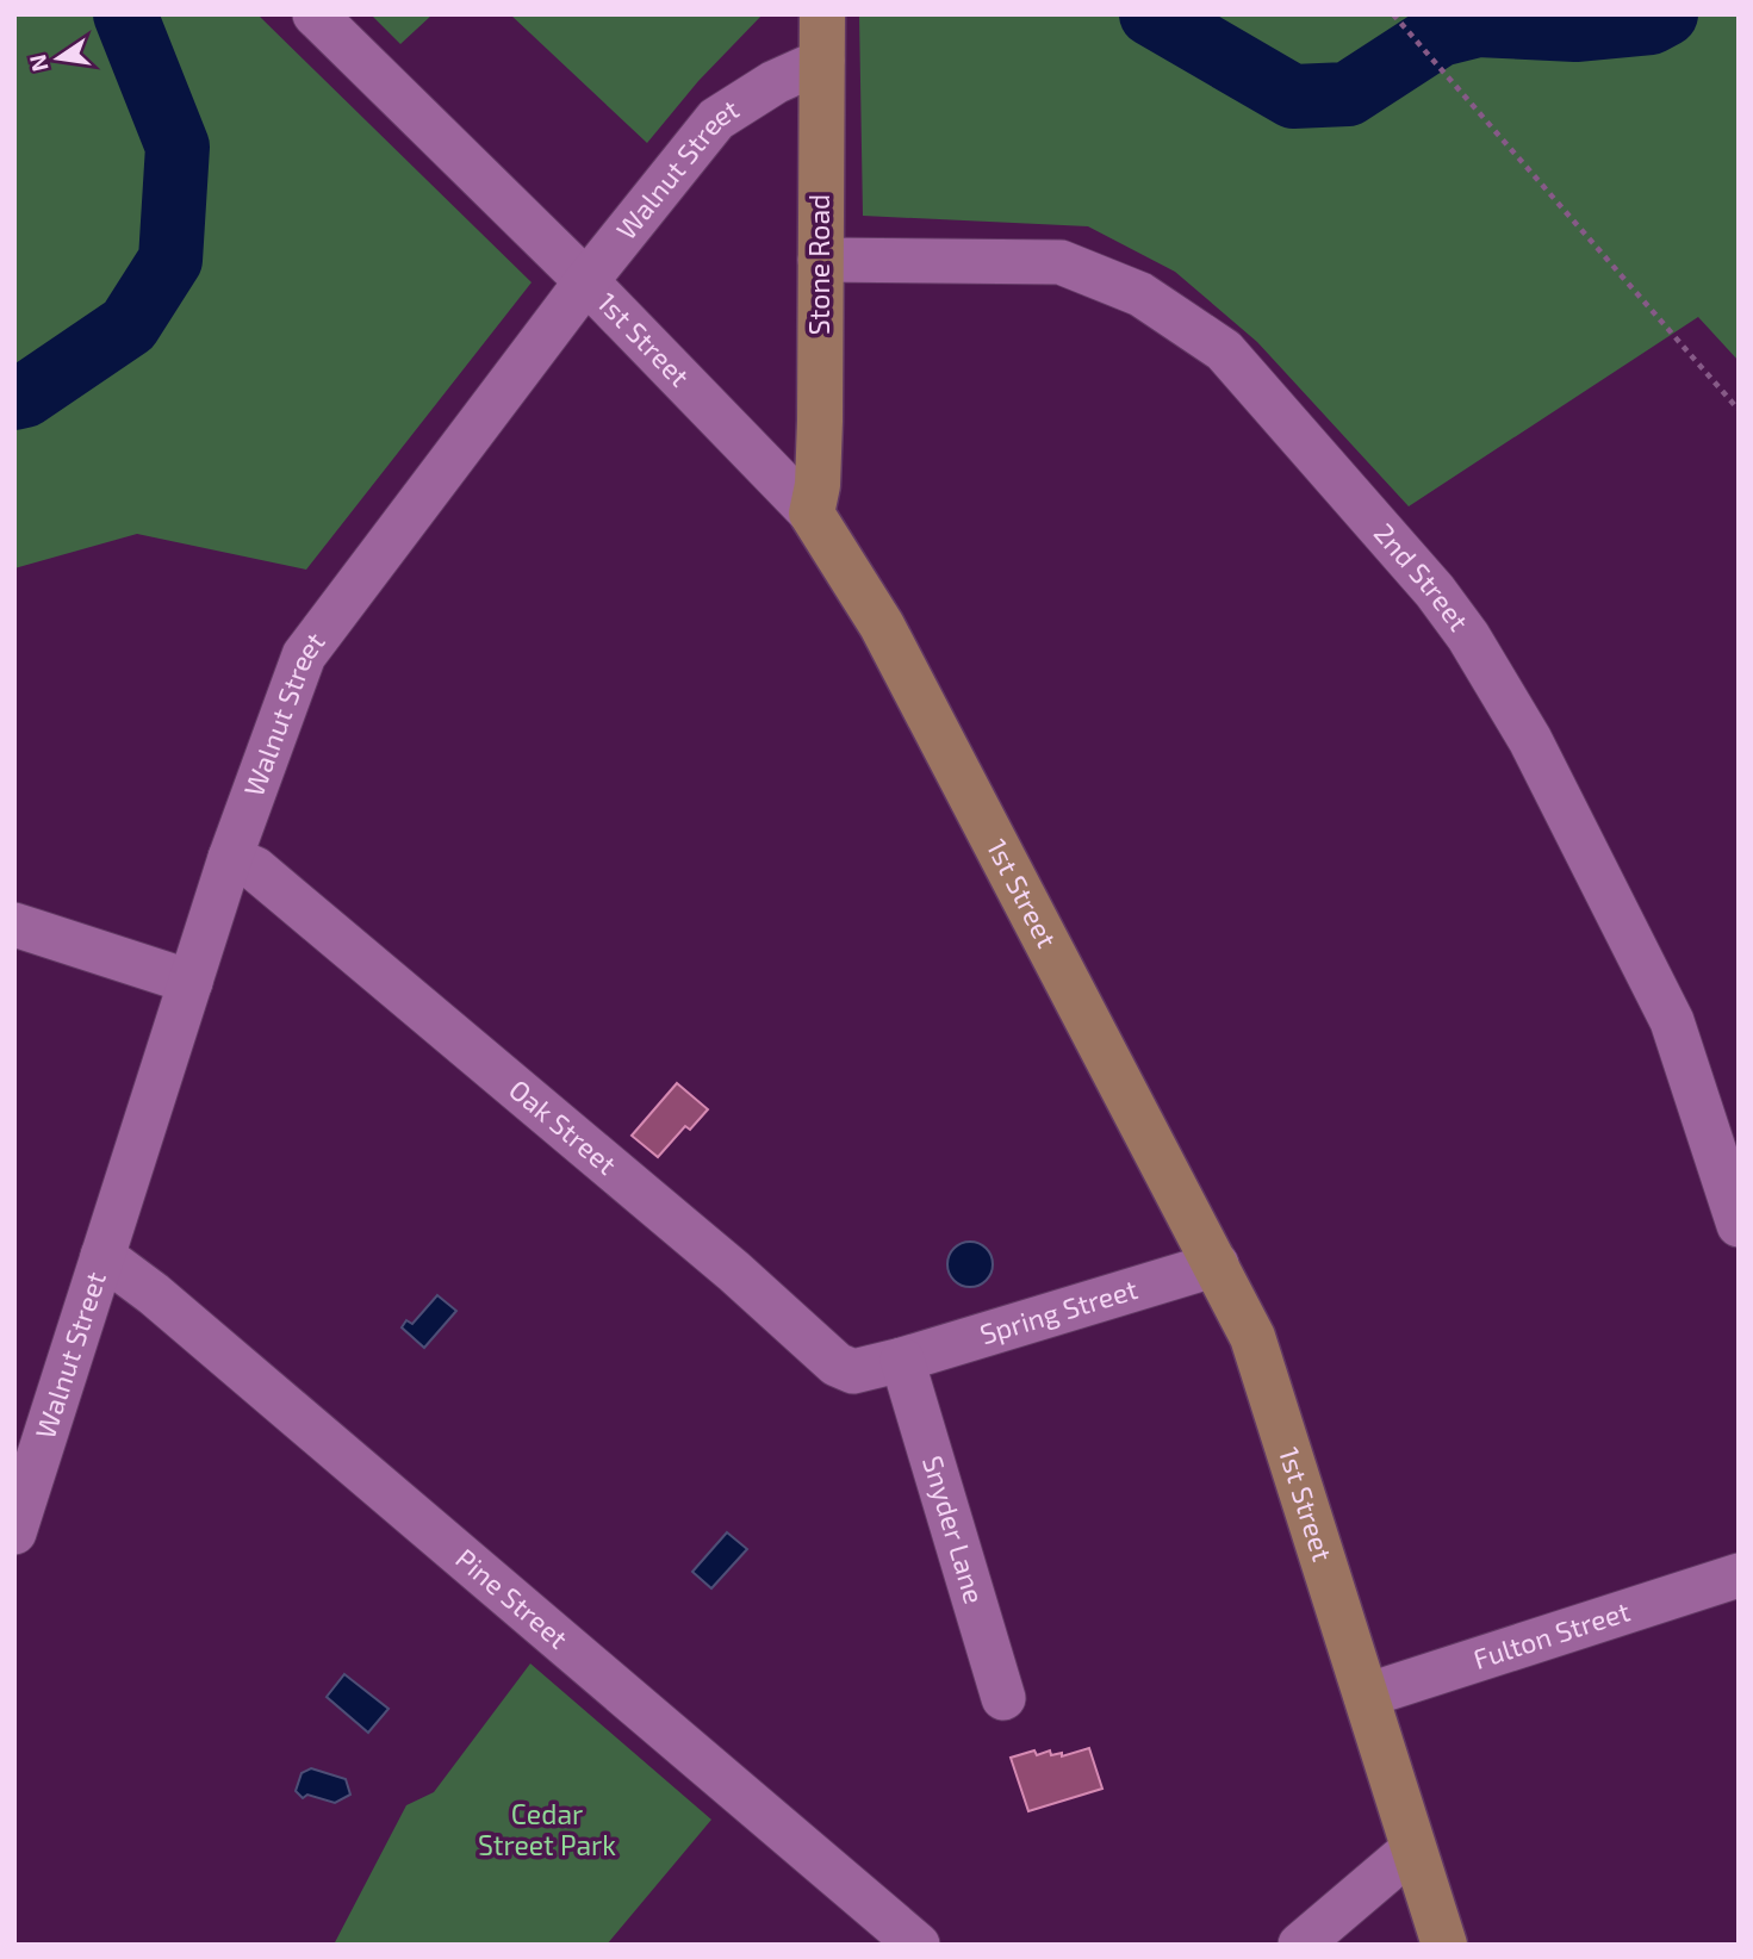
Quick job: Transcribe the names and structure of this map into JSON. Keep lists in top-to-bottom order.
{
  "streets": {
    "main road": ["Stone Road", "1st Street"],
    "street": [
      "Walnut Street",
      "2nd Street",
      "Oak Street",
      "Spring Street",
      "Snyder Lane",
      "Pine Street",
      "Fulton Street"
    ]
  },
  "crossings": [
    ["Walnut Street", "Stone Road"],
    ["Walnut Street", "1st Street"],
    ["Walnut Street", "Oak Street"],
    ["Walnut Street", "Pine Street"],
    ["Stone Road", "1st Street"],
    ["Stone Road", "2nd Street"],
    ["1st Street", "Spring Street"],
    ["1st Street", "Fulton Street"],
    ["Oak Street", "Spring Street"],
    ["Oak Street", "Snyder Lane"],
    ["Spring Street", "Snyder Lane"]
  ],
  "parks": ["Cedar Street Park"],
  "north": "left"
}
